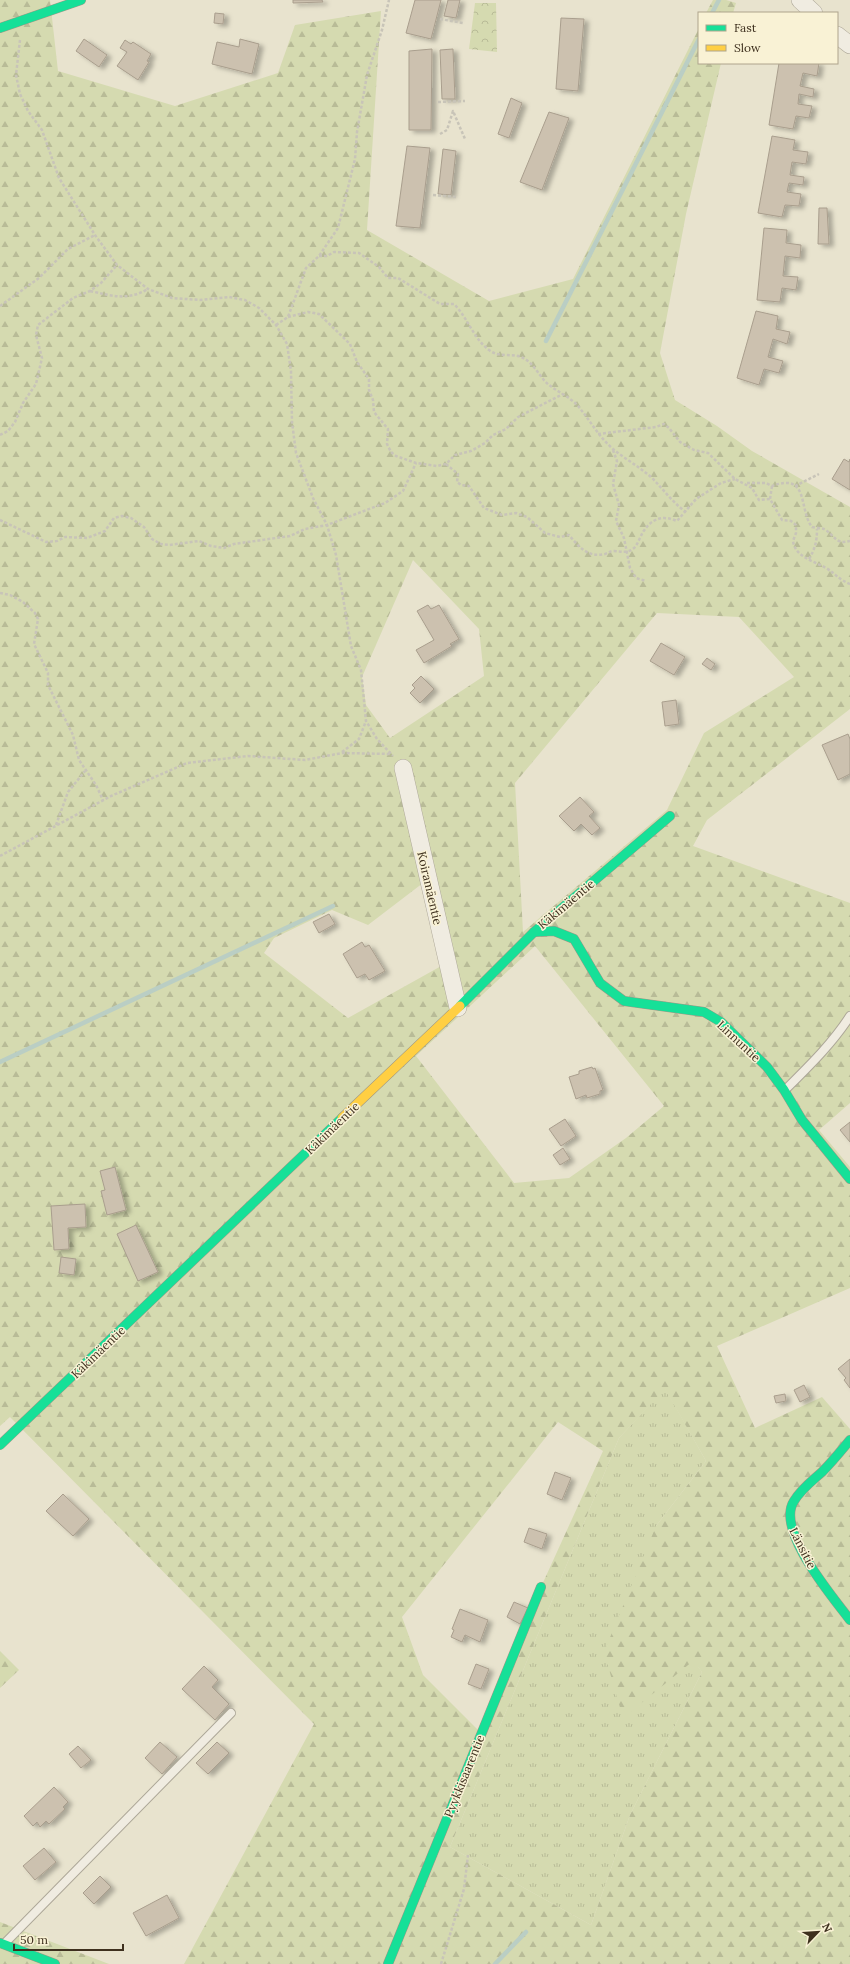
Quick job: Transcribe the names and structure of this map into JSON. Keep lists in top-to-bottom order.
{
  "streets": {
    "street": [
      "Koiramäentie",
      "Käkimäentie",
      "Linnuntie",
      "Länsitie",
      "Pyykkisaarentie"
    ]
  },
  "crossings": [
    ["Koiramäentie", "Käkimäentie"],
    ["Käkimäentie", "Linnuntie"]
  ],
  "legend": ["Fast", "Slow"],
  "scale_bar": "50 m",
  "north": "top right"
}
